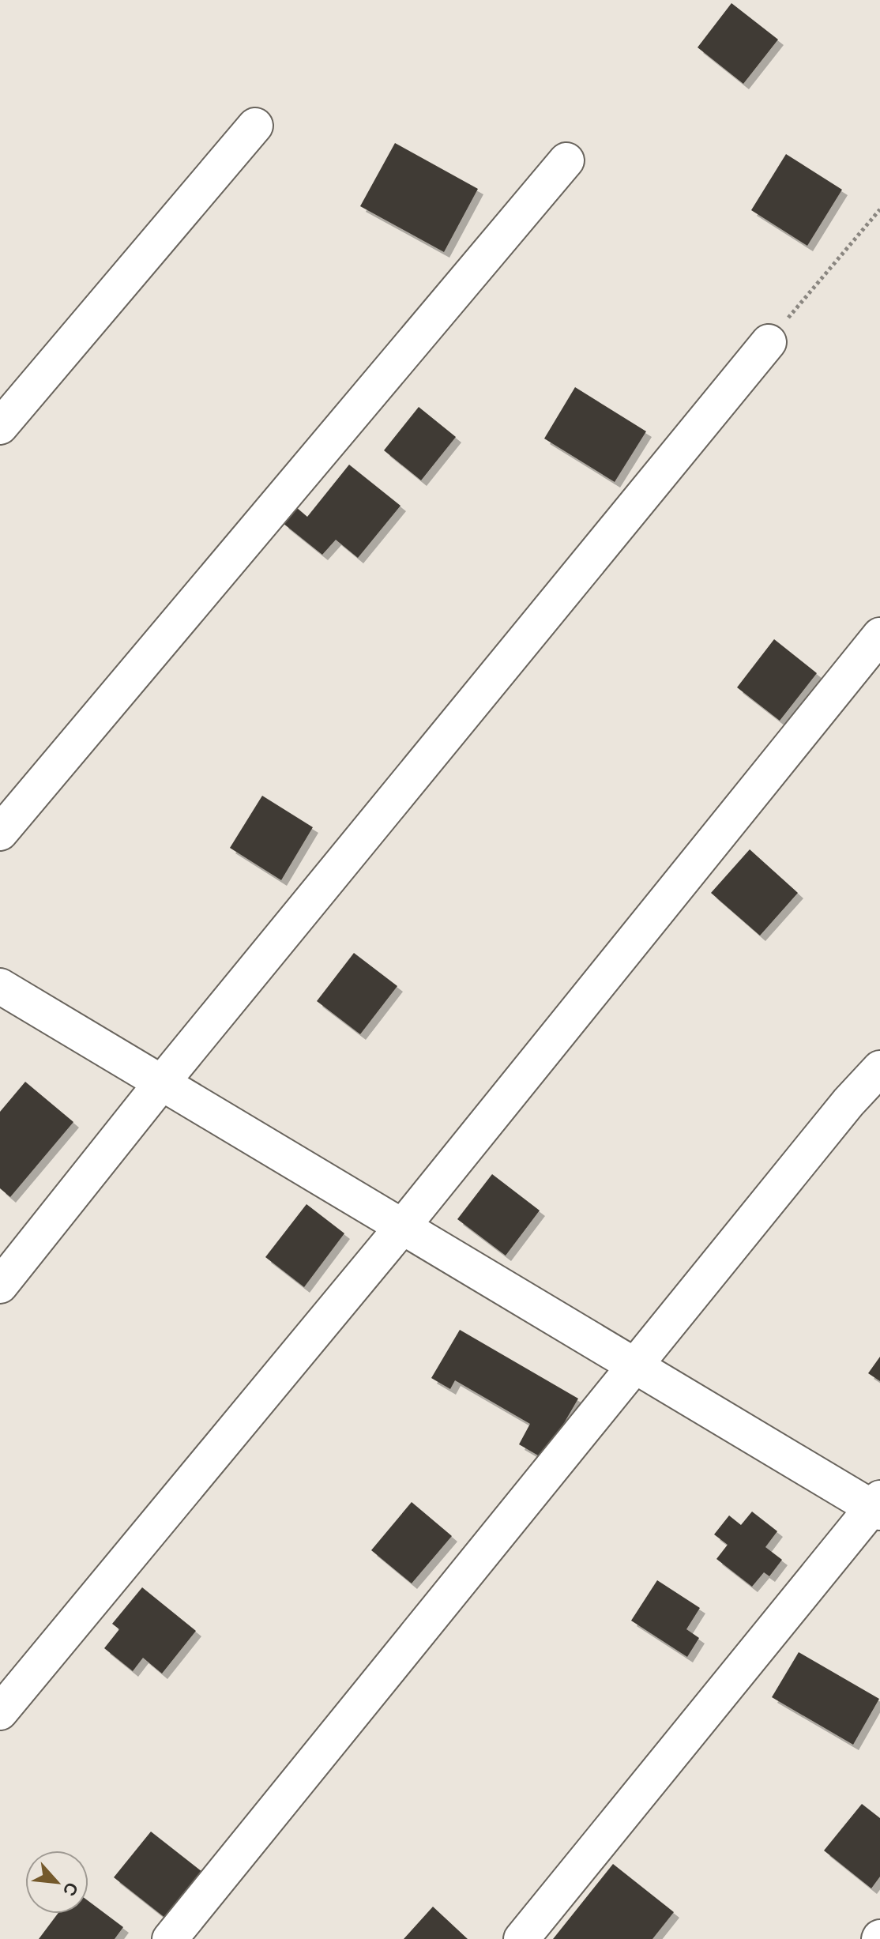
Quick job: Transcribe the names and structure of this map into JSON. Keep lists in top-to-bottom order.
{
  "north": "bottom right"
}
